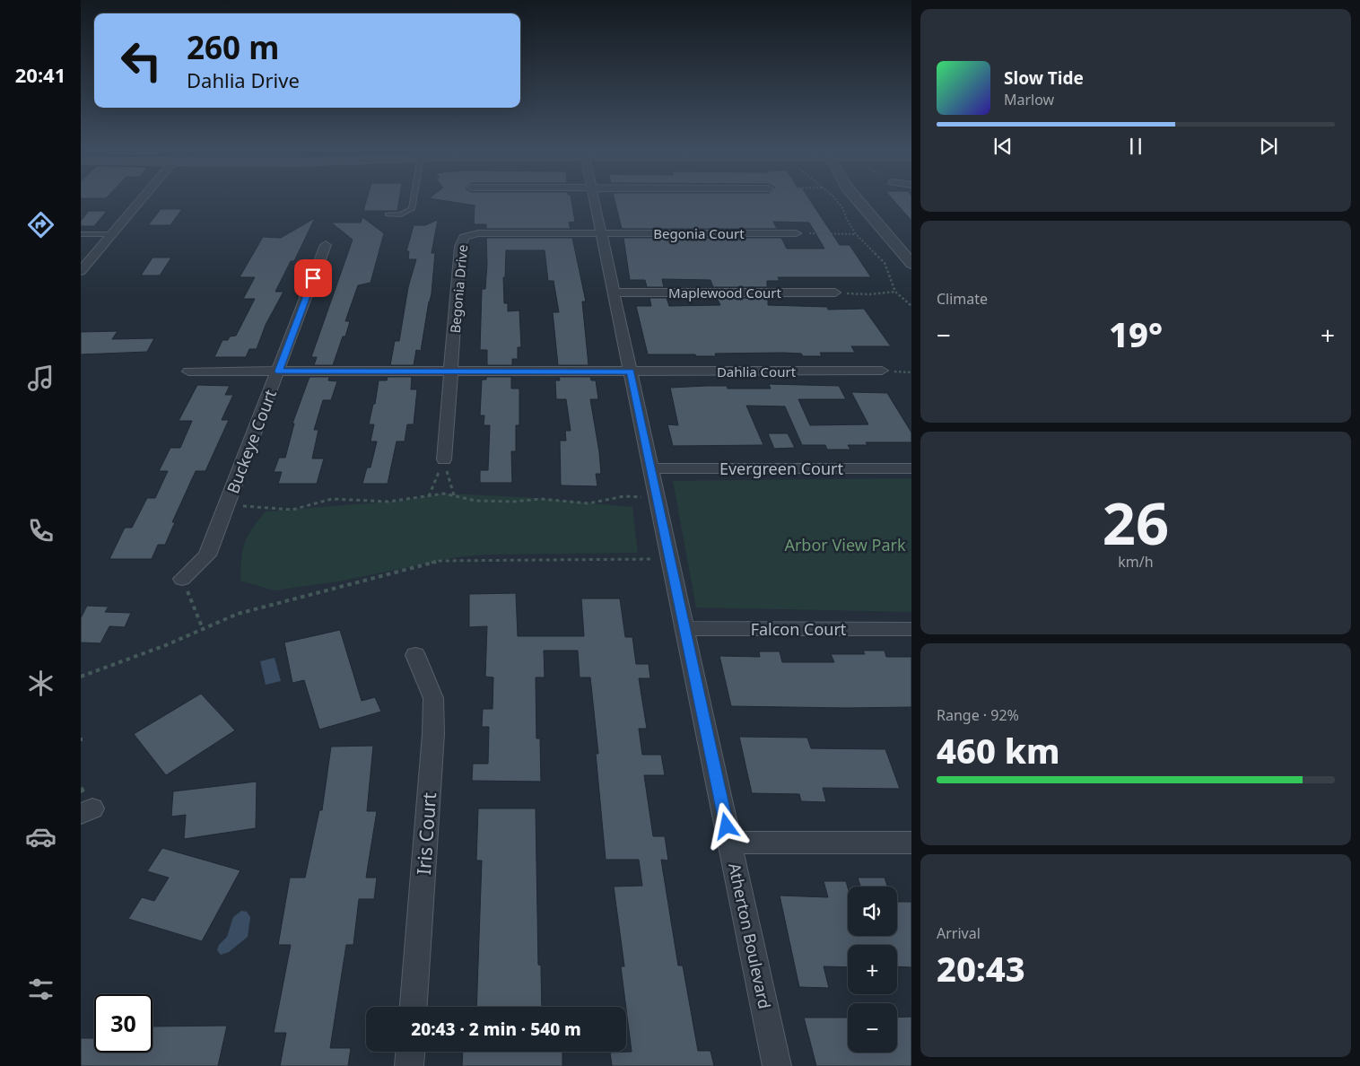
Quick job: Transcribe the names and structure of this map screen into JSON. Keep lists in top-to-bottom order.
{
  "streets": {
    "street": [
      "Begonia Court",
      "Begonia Drive",
      "Maplewood Court",
      "Dahlia Court",
      "Buckeye Court",
      "Evergreen Court",
      "Falcon Court",
      "Iris Court",
      "Atherton Boulevard"
    ]
  },
  "crossings": [
    ["Begonia Court", "Begonia Drive"],
    ["Begonia Court", "Atherton Boulevard"],
    ["Begonia Drive", "Dahlia Court"],
    ["Begonia Drive", "Atherton Boulevard"],
    ["Maplewood Court", "Atherton Boulevard"],
    ["Dahlia Court", "Buckeye Court"],
    ["Dahlia Court", "Atherton Boulevard"],
    ["Evergreen Court", "Atherton Boulevard"],
    ["Falcon Court", "Atherton Boulevard"]
  ],
  "parks": ["Arbor View Park"],
  "page": {
    "tabs": "20:41",
    "turn": ["260 m", "Dahlia Drive"],
    "song": ["Slow Tide", "Marlow"],
    "tile": [
      "Climate",
      ["26", "km/h"],
      ["Range · 92%", "460 km"],
      ["Arrival", "20:43"]
    ],
    "heat": ["−", "19°", "+"],
    "map_buttons": ["+", "−"],
    "limit": "30",
    "trip": "20:43 · 2 min · 540 m"
  }
}
